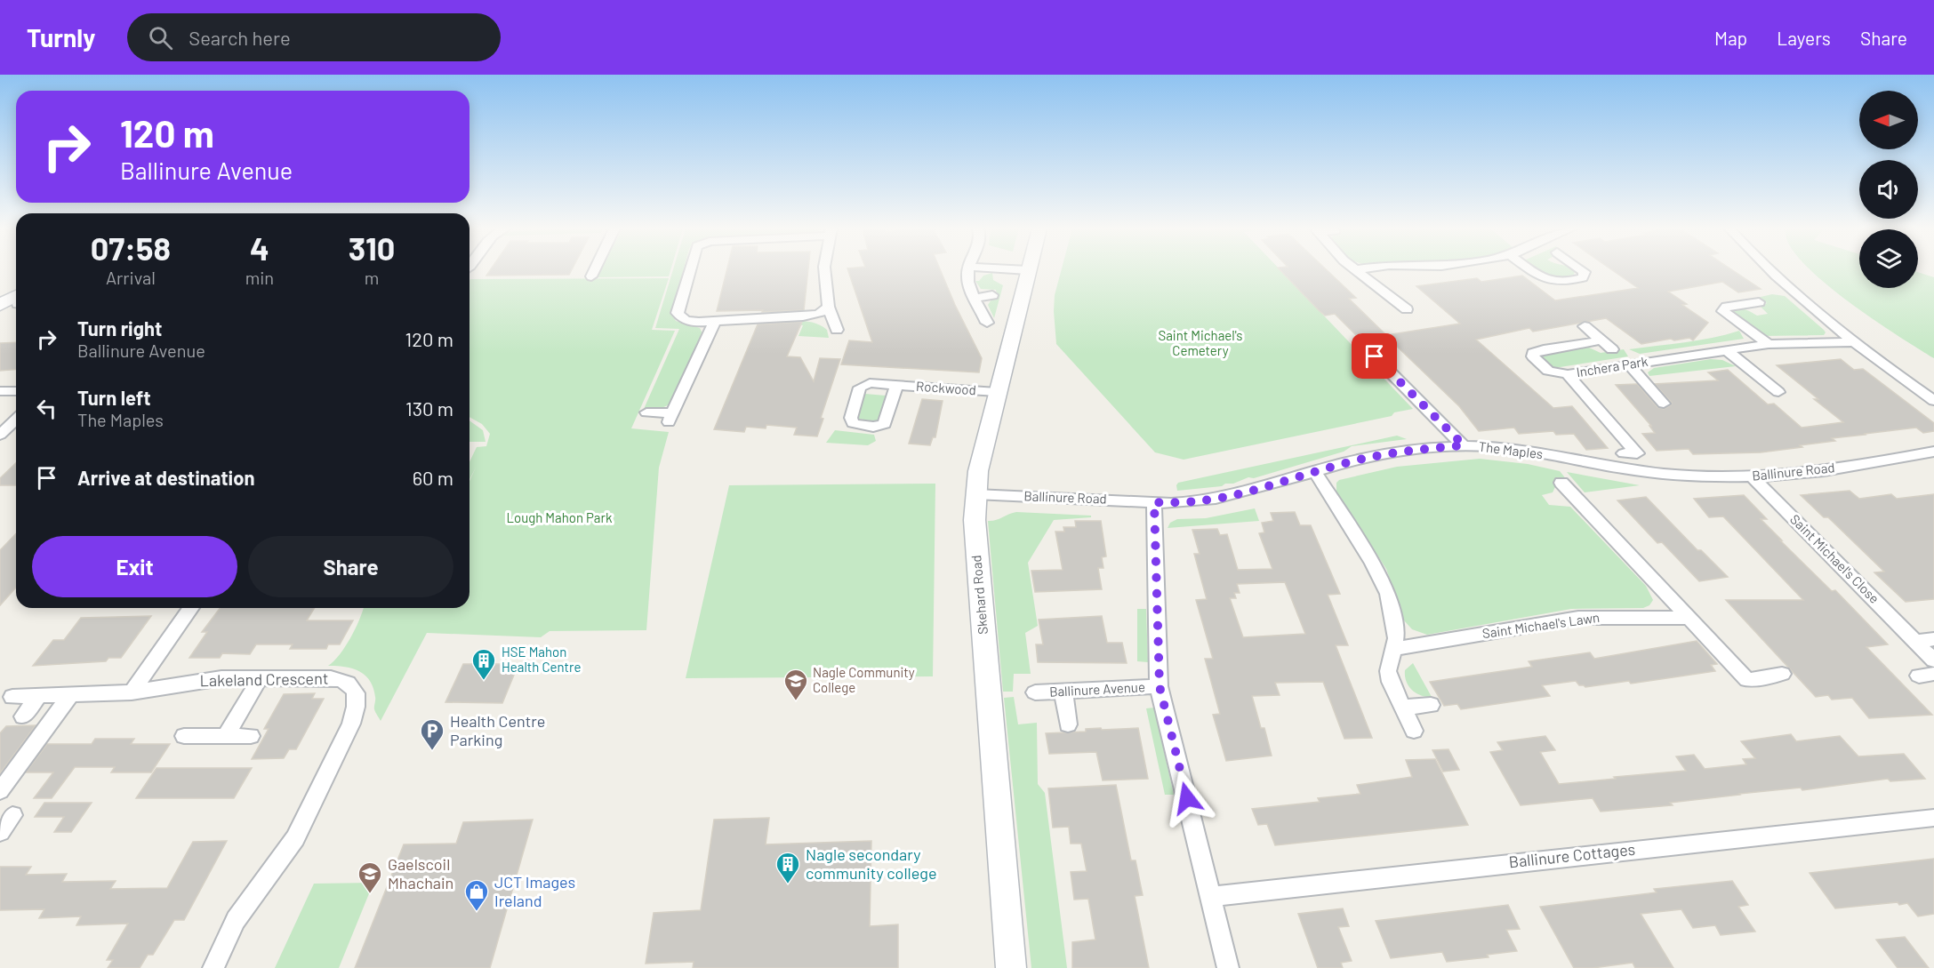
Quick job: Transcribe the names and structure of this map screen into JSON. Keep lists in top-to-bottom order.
{
  "streets": {
    "street": [
      "Inchera Park",
      "Rockwood",
      "The Maples",
      "Ballinure Road",
      "Saint Michael's Close",
      "Skehard Road",
      "Saint Michael's Lawn",
      "Lakeland Crescent",
      "Ballinure Avenue",
      "Ballinure Cottages"
    ]
  },
  "crossings": [
    ["Rockwood", "Skehard Road"],
    ["The Maples", "Ballinure Road"],
    ["Ballinure Road", "Saint Michael's Close"],
    ["Ballinure Road", "Skehard Road"],
    ["Ballinure Road", "Ballinure Avenue"],
    ["Ballinure Avenue", "Ballinure Cottages"]
  ],
  "parks": ["Saint Michael's Cemetery", "Lough Mahon Park"],
  "places": {
    "building": ["HSE Mahon Health Centre", "Nagle secondary community college"],
    "school or university": ["Nagle Community College", "Gaelscoil Mhachain"],
    "parking": ["Health Centre Parking"],
    "shop": ["JCT Images Ireland"]
  },
  "north": "left",
  "page": {
    "header": "Turnly",
    "search": "Search here",
    "nav": ["Map", "Layers", "Share"],
    "turn": ["120 m", "Ballinure Avenue"],
    "eta": [
      "07:58",
      "Arrival",
      "4",
      "min",
      "310",
      "m"
    ],
    "list": [
      {
        "name": "Turn right",
        "note": "Ballinure Avenue",
        "value": "120 m"
      },
      {
        "name": "Turn left",
        "note": "The Maples",
        "value": "130 m"
      },
      {
        "name": "Arrive at destination",
        "value": "60 m"
      }
    ],
    "buttons": ["Exit", "Share"]
  }
}
